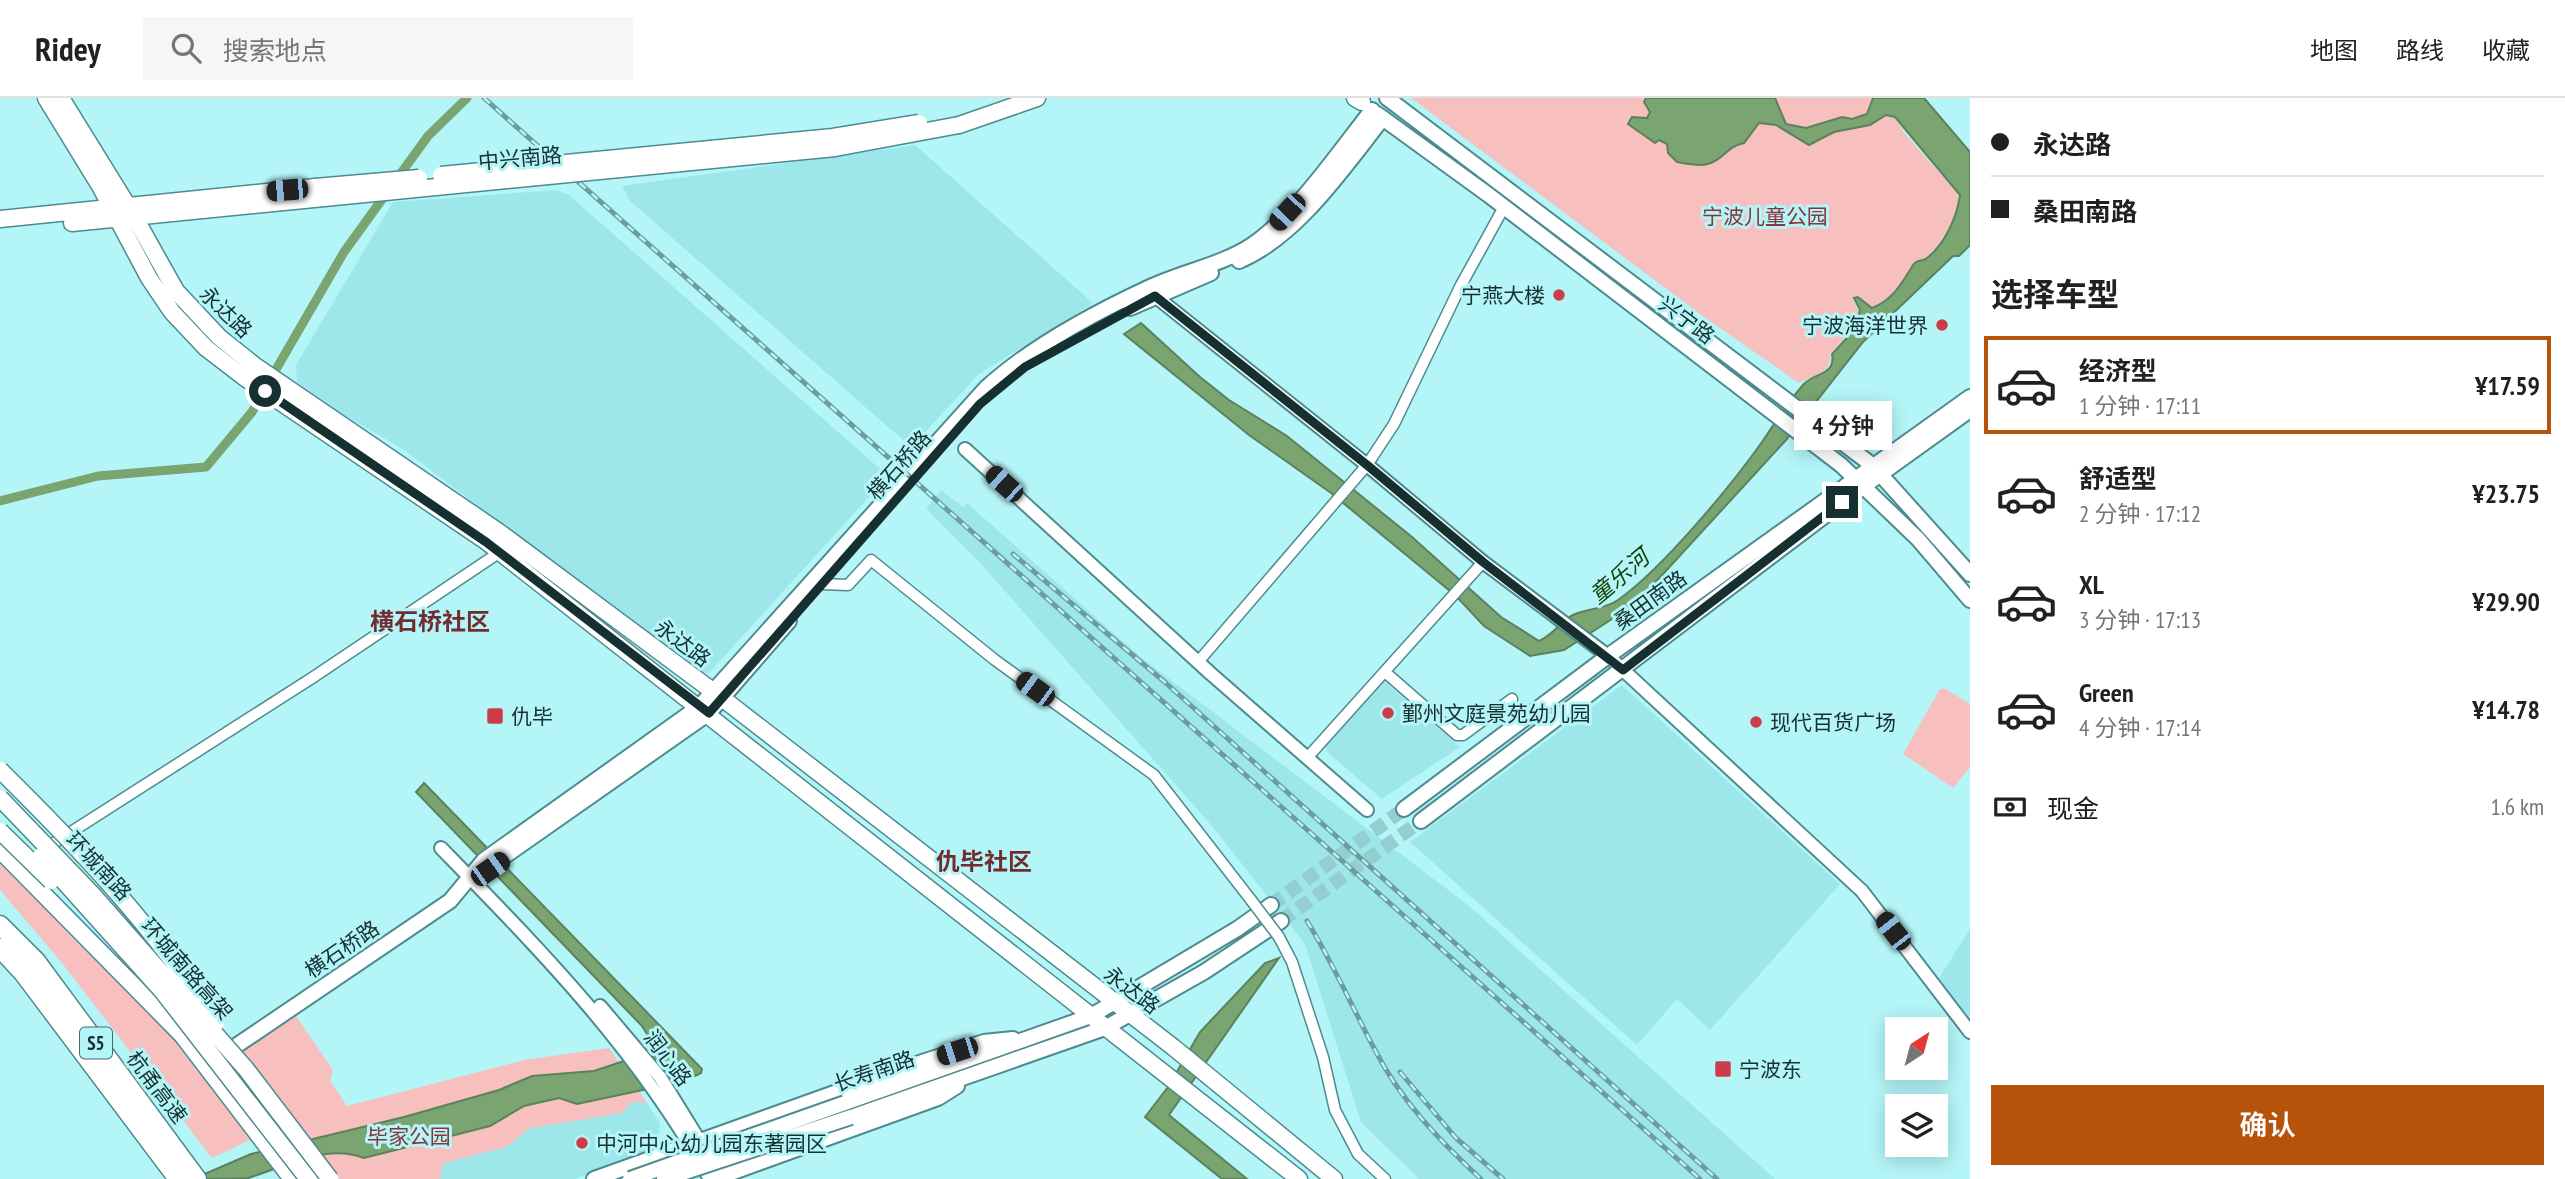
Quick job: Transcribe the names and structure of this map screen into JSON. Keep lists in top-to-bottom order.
{
  "streets": {
    "highway": ["S5", "杭甬高速"],
    "main road": [
      "中兴南路",
      "永达路",
      "兴宁路",
      "横石桥路",
      "桑田南路",
      "环城南路",
      "环城南路高架",
      "长寿南路"
    ],
    "street": ["润心路"]
  },
  "crossings": [
    ["中兴南路", "永达路"],
    ["永达路", "横石桥路"],
    ["永达路", "长寿南路"],
    ["兴宁路", "横石桥路"],
    ["兴宁路", "桑田南路"],
    ["横石桥路", "润心路"],
    ["环城南路", "环城南路高架"]
  ],
  "districts": ["横石桥社区", "仇毕社区"],
  "water": ["童乐河"],
  "parks": ["宁波儿童公园", "毕家公园"],
  "places": {
    "other": [
      "宁燕大楼",
      "宁波海洋世界",
      "鄞州文庭景苑幼儿园",
      "现代百货广场",
      "中河中心幼儿园东著园区"
    ],
    "transit": ["仇毕", "宁波东"]
  },
  "north": "top right",
  "page": {
    "header": "Ridey",
    "search": "搜索地点",
    "nav": ["地图", "路线", "收藏"],
    "banner": ["永达路", "桑田南路"],
    "heading": "选择车型",
    "list": [
      {
        "name": "经济型",
        "note": "1 分钟 · 17:11",
        "value": "¥17.59"
      },
      {
        "name": "舒适型",
        "note": "2 分钟 · 17:12",
        "value": "¥23.75"
      },
      {
        "name": "XL",
        "note": "3 分钟 · 17:13",
        "value": "¥29.90"
      },
      {
        "name": "Green",
        "note": "4 分钟 · 17:14",
        "value": "¥14.78"
      }
    ],
    "bubble": "4 分钟",
    "pay": ["现金", "1.6 km"],
    "buttons": "确认"
  }
}
